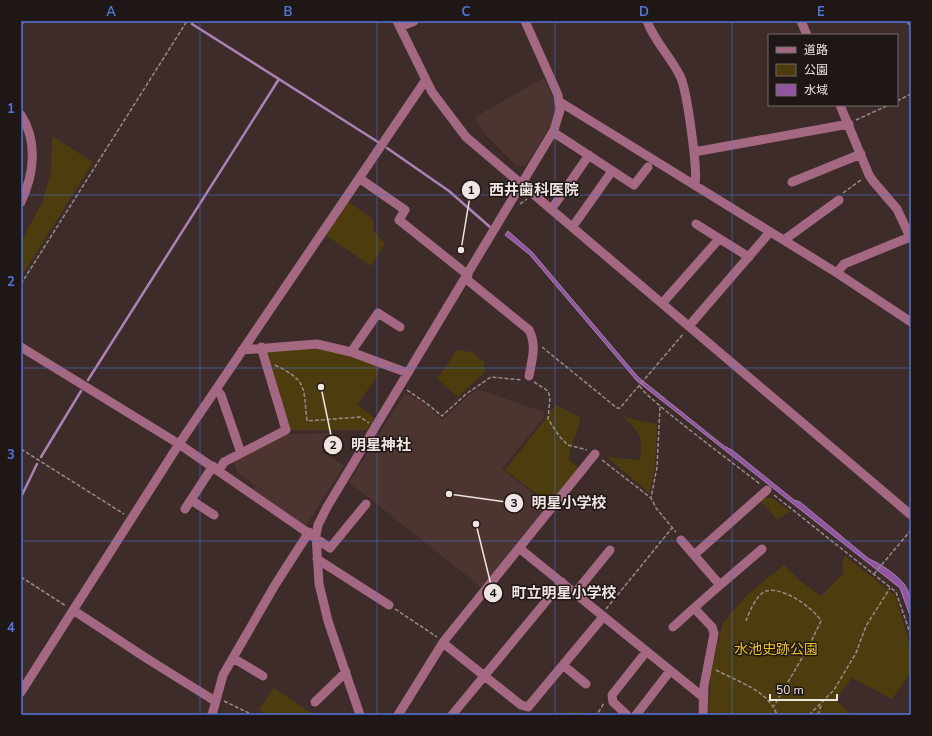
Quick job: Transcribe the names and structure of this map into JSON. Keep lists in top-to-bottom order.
{
  "parks": ["水池史跡公園"],
  "places": [
    "西井歯科医院",
    "明星神社",
    "明星小学校",
    "町立明星小学校"
  ],
  "legend": ["道路", "公園", "水域"],
  "scale_bar": "50 m",
  "grid": {
    "columns": [
      "A",
      "B",
      "C",
      "D",
      "E"
    ],
    "rows": [
      "1",
      "2",
      "3",
      "4"
    ]
  }
}
